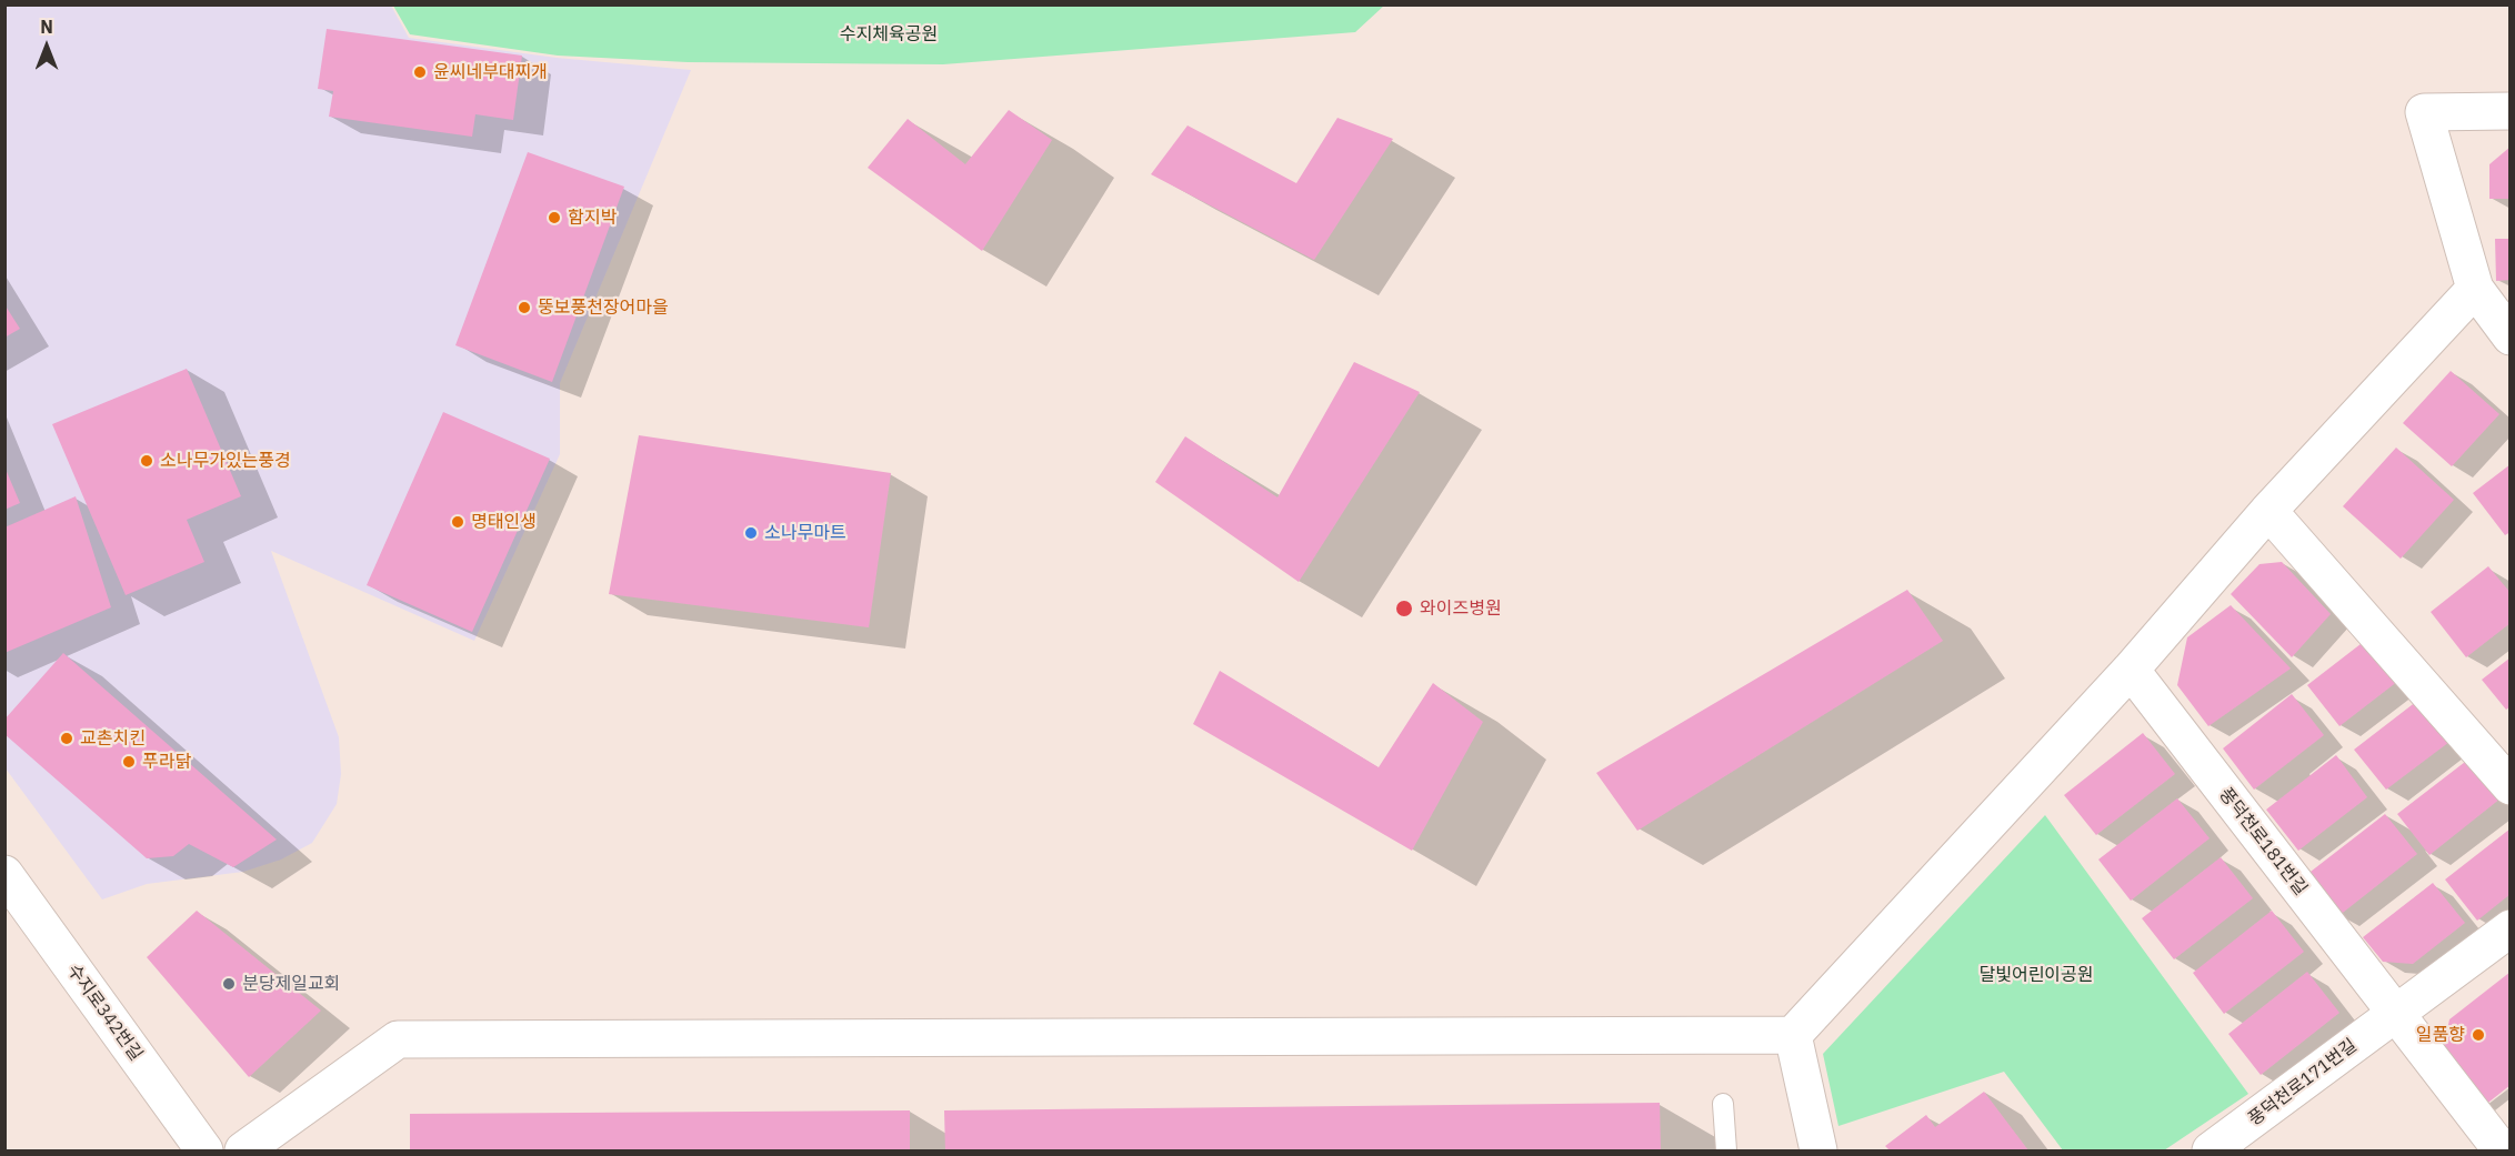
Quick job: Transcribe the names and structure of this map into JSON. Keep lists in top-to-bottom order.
{
  "streets": {
    "street": ["풍덕천로181번길", "수지로342번길", "풍덕천로171번길"]
  },
  "crossings": [
    ["풍덕천로181번길", "풍덕천로171번길"]
  ],
  "parks": ["수지체육공원", "달빛어린이공원"],
  "places": [
    "윤씨네부대찌개",
    "함지박",
    "뚱보풍천장어마을",
    "소나무가있는풍경",
    "명태인생",
    "소나무마트",
    "와이즈병원",
    "교촌치킨",
    "푸라닭",
    "분당제일교회",
    "일품향"
  ],
  "north": "top"
}
